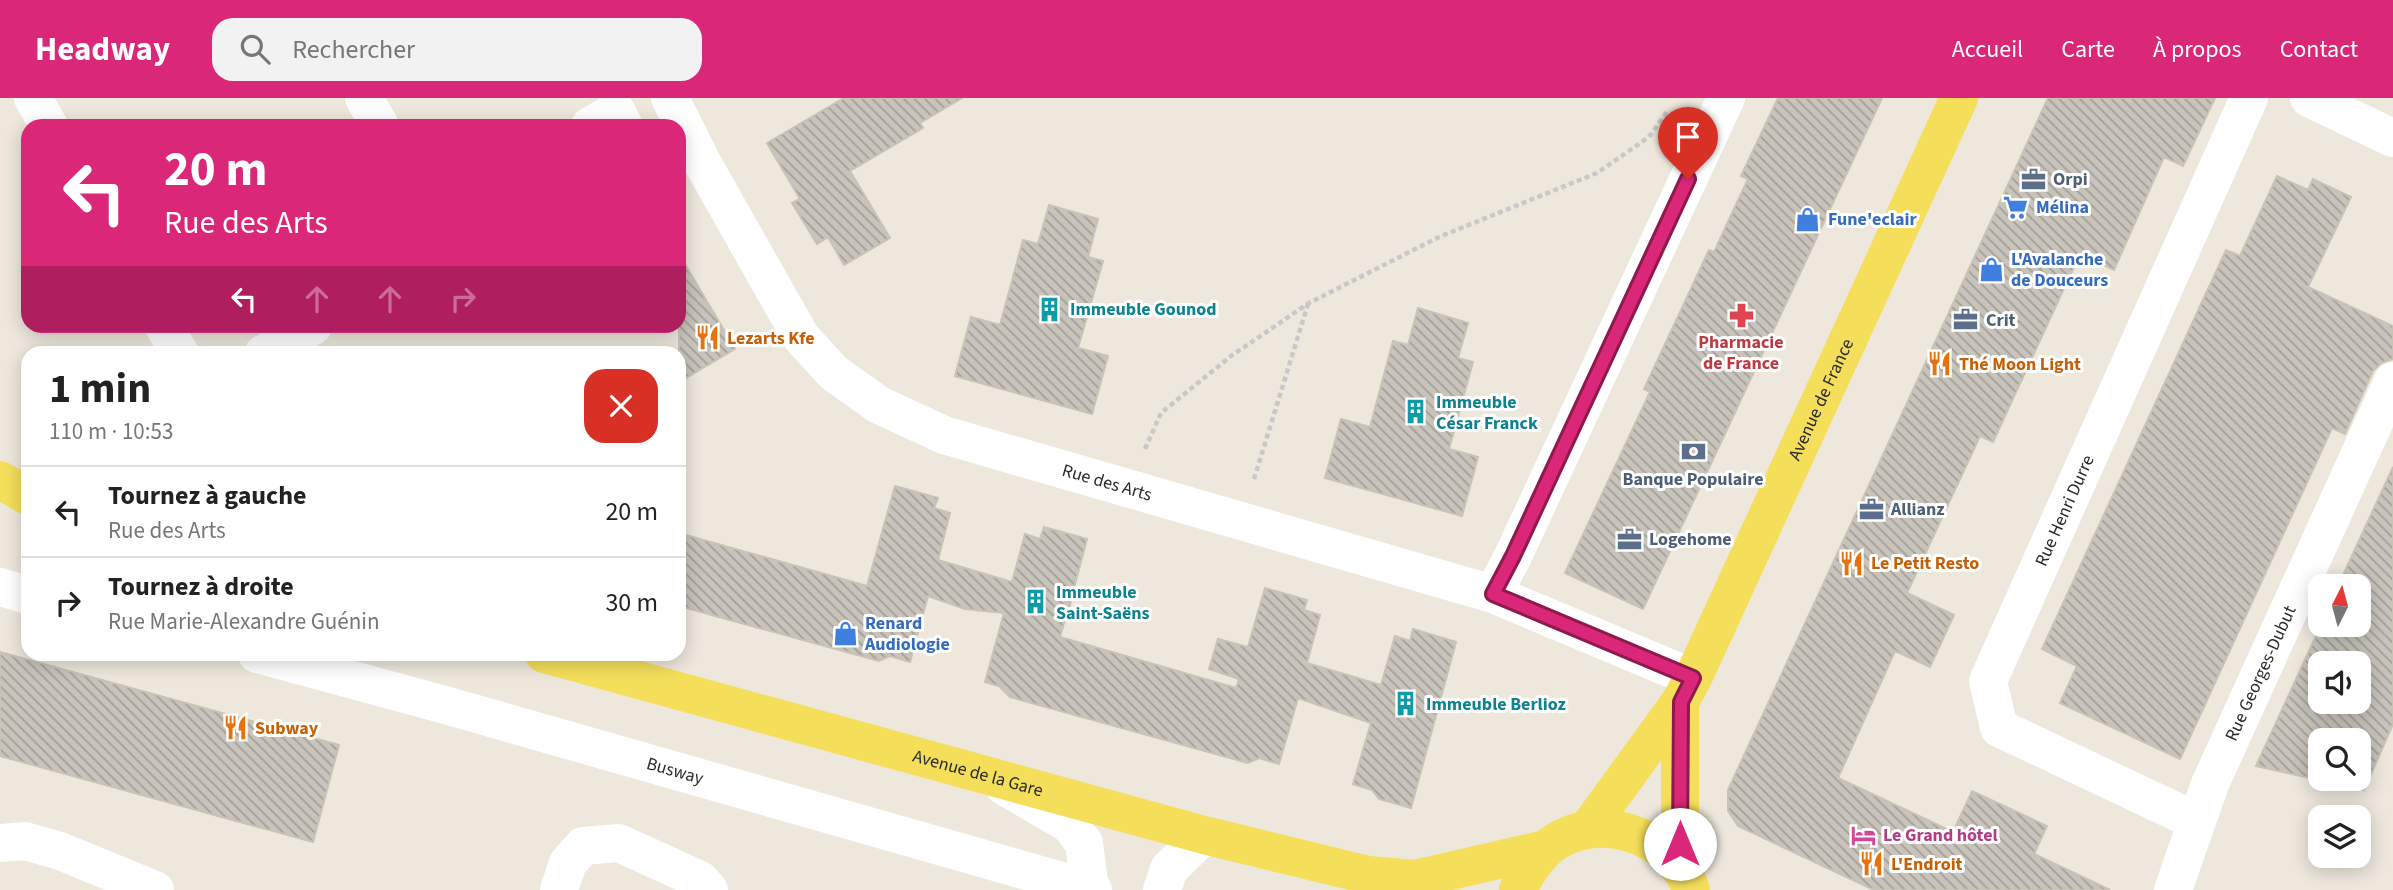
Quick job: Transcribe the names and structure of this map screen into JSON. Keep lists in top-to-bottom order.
{
  "streets": {
    "main road": ["Avenue de France", "Avenue de la Gare"],
    "street": [
      "Rue des Arts",
      "Rue Henri Durre",
      "Rue Georges-Dubut",
      "Busway"
    ]
  },
  "crossings": [
    ["Avenue de France", "Rue des Arts"],
    ["Rue Henri Durre", "Rue Georges-Dubut"]
  ],
  "places": {
    "office": [
      "Orpi",
      "Crit",
      "Allianz",
      "Logehome"
    ],
    "supermarket": ["Mélina"],
    "shop": ["Fune'eclair", "L'Avalanche de Douceurs", "Renard Audiologie"],
    "building": [
      "Immeuble Gounod",
      "Immeuble César Franck",
      "Immeuble Saint-Saëns",
      "Immeuble Berlioz"
    ],
    "pharmacy": ["Pharmacie de France"],
    "restaurant": [
      "Lezarts Kfe",
      "Thé Moon Light",
      "Le Petit Resto",
      "Subway",
      "L'Endroit"
    ],
    "bank": ["Banque Populaire"],
    "hotel": ["Le Grand hôtel"]
  },
  "north": "top",
  "page": {
    "header": "Headway",
    "search": "Rechercher",
    "nav": [
      "Accueil",
      "Carte",
      "À propos",
      "Contact"
    ],
    "turn": ["20 m", "Rue des Arts"],
    "heading": ["1 min", "110 m · 10:53"],
    "list": [
      {
        "name": "Tournez à gauche",
        "note": "Rue des Arts",
        "value": "20 m"
      },
      {
        "name": "Tournez à droite",
        "note": "Rue Marie-Alexandre Guénin",
        "value": "30 m"
      }
    ]
  }
}
